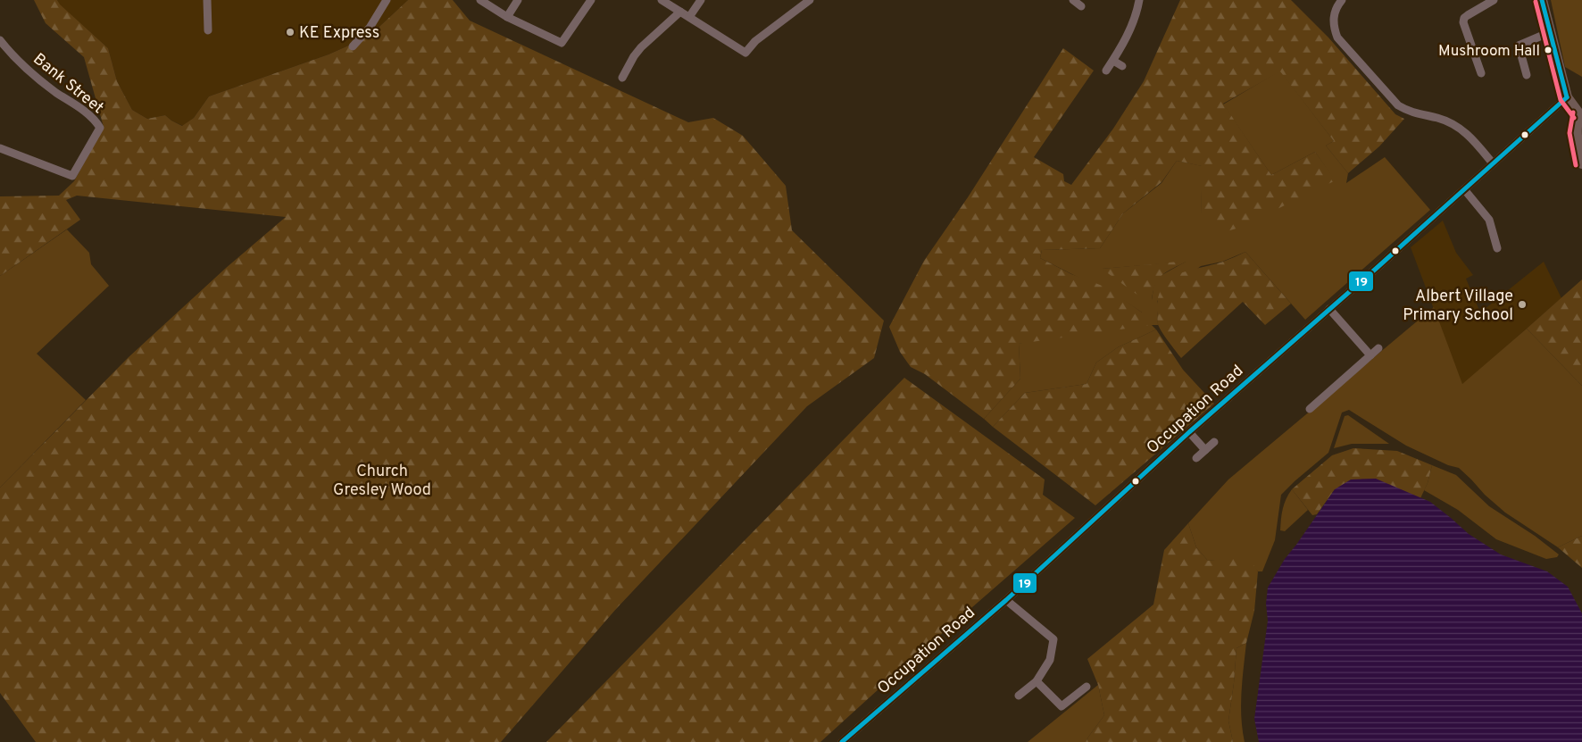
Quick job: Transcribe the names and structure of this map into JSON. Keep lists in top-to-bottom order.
{
  "streets": {
    "street": ["Bank Street", "Occupation Road"]
  },
  "parks": ["Church Gresley Wood"],
  "places": ["KE Express", "Mushroom Hall", "Albert Village Primary School"],
  "lines": ["transit line 19"]
}
